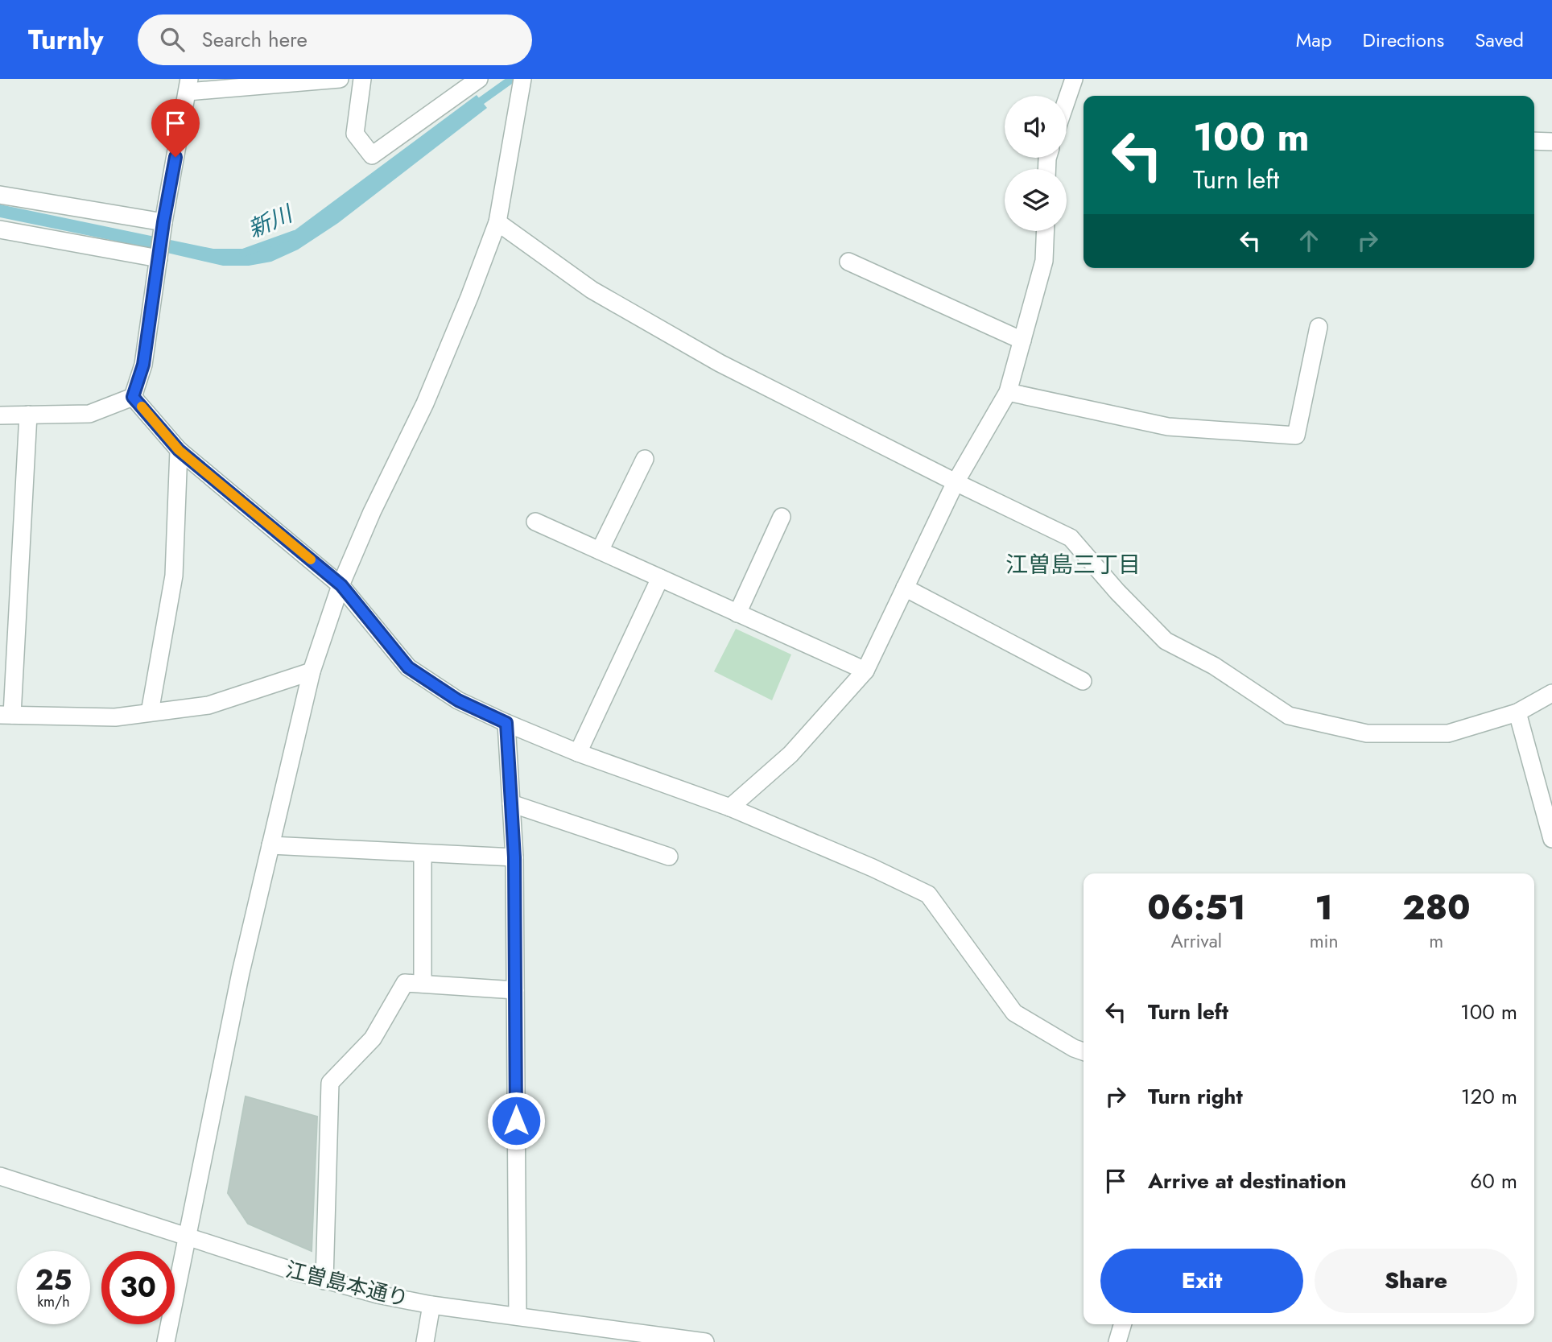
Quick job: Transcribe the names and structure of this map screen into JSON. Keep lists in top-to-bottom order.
{
  "streets": {
    "street": ["江曽島本通り"]
  },
  "districts": ["江曽島三丁目"],
  "water": ["新川"],
  "page": {
    "header": "Turnly",
    "search": "Search here",
    "nav": ["Map", "Directions", "Saved"],
    "turn": ["100 m", "Turn left"],
    "eta": [
      "06:51",
      "Arrival",
      "1",
      "min",
      "280",
      "m"
    ],
    "list": [
      {
        "name": "Turn left",
        "value": "100 m"
      },
      {
        "name": "Turn right",
        "value": "120 m"
      },
      {
        "name": "Arrive at destination",
        "value": "60 m"
      }
    ],
    "buttons": ["Exit", "Share"],
    "speed": "25 km/h",
    "limit": "30"
  }
}
